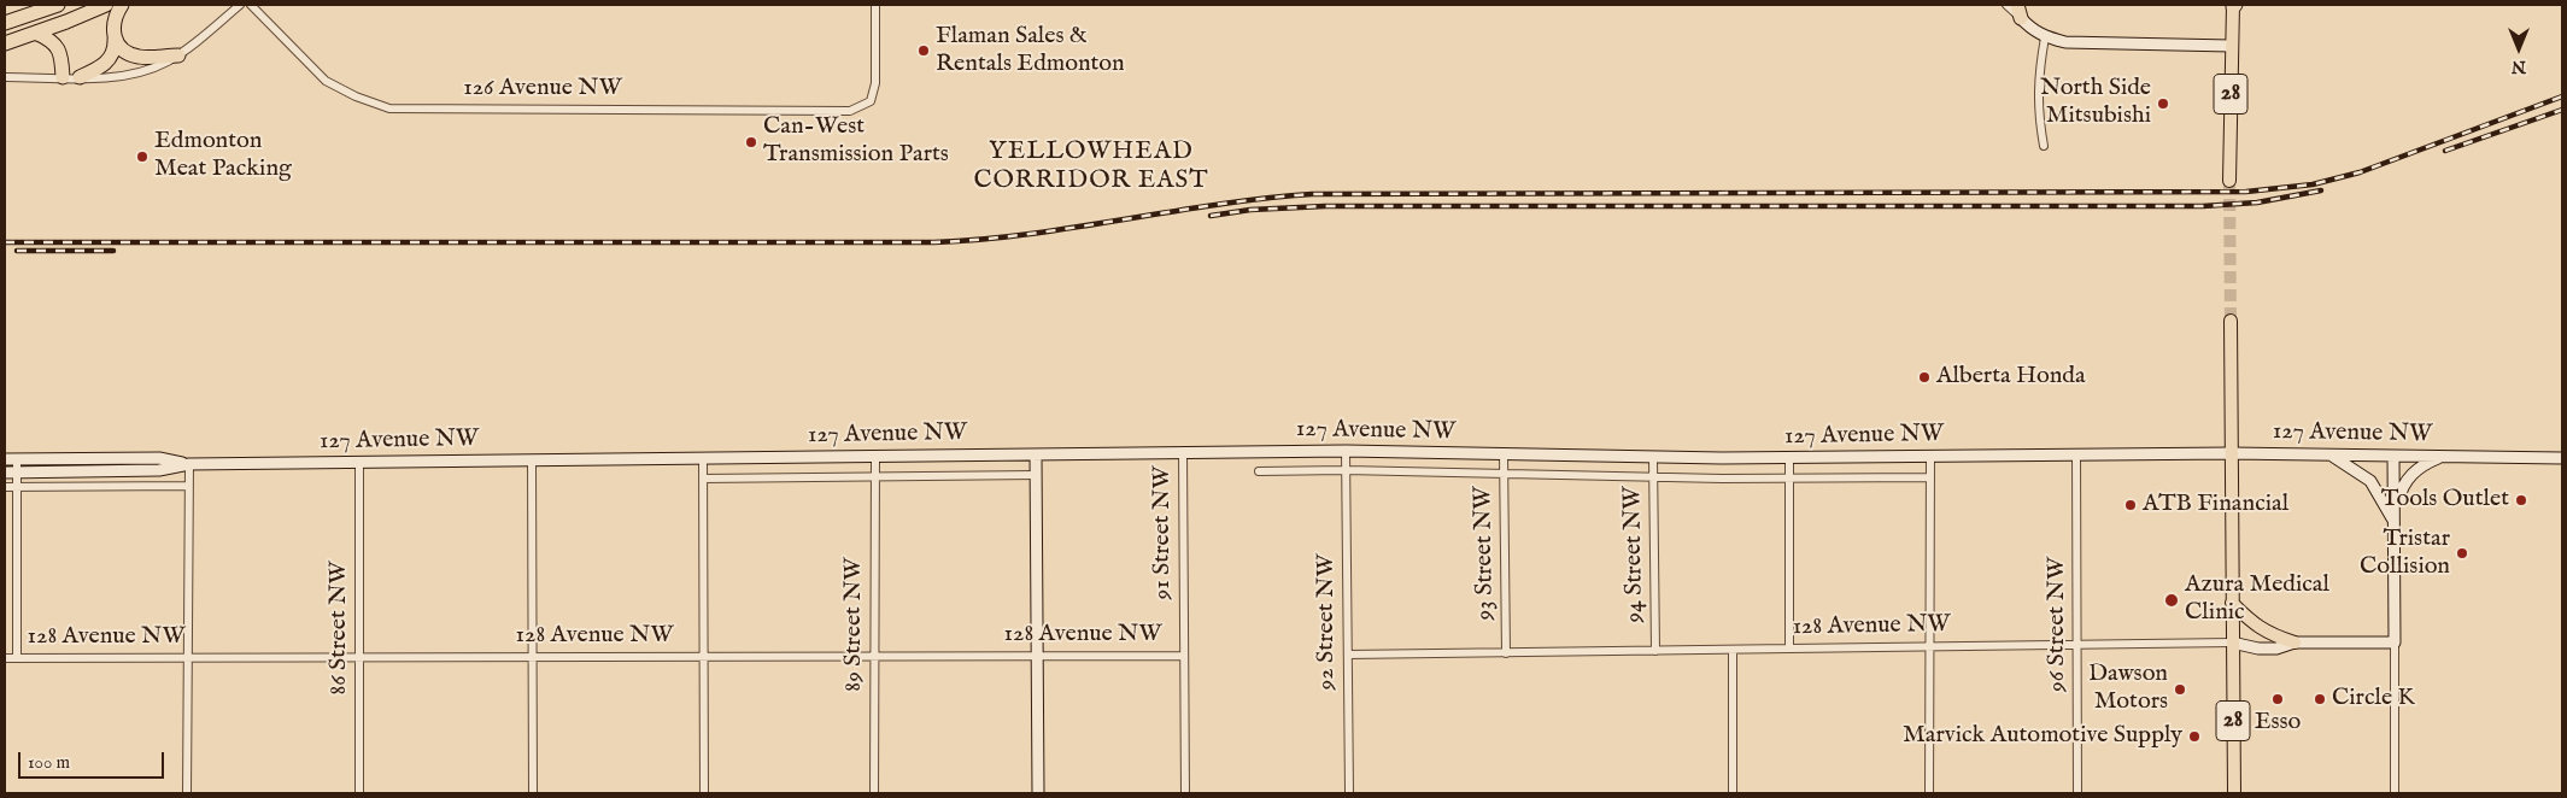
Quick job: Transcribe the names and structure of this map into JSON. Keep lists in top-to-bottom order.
{
  "streets": {
    "main road": ["28", "127 Avenue NW", "128 Avenue NW"],
    "street": [
      "126 Avenue NW",
      "91 Street NW",
      "93 Street NW",
      "94 Street NW",
      "92 Street NW",
      "89 Street NW",
      "96 Street NW",
      "86 Street NW"
    ]
  },
  "crossings": [
    ["28", "128 Avenue NW"],
    ["127 Avenue NW", "91 Street NW"],
    ["127 Avenue NW", "93 Street NW"],
    ["127 Avenue NW", "94 Street NW"],
    ["127 Avenue NW", "92 Street NW"],
    ["127 Avenue NW", "89 Street NW"],
    ["127 Avenue NW", "96 Street NW"],
    ["127 Avenue NW", "86 Street NW"],
    ["91 Street NW", "128 Avenue NW"],
    ["93 Street NW", "128 Avenue NW"],
    ["94 Street NW", "128 Avenue NW"],
    ["92 Street NW", "128 Avenue NW"],
    ["89 Street NW", "128 Avenue NW"],
    ["96 Street NW", "128 Avenue NW"],
    ["128 Avenue NW", "86 Street NW"]
  ],
  "districts": ["YELLOWHEAD CORRIDOR EAST"],
  "places": [
    "Flaman Sales & Rentals Edmonton",
    "North Side Mitsubishi",
    "Can-West Transmission Parts",
    "Edmonton Meat Packing",
    "Alberta Honda",
    "Tools Outlet",
    "ATB Financial",
    "Tristar Collision",
    "Azura Medical Clinic",
    "Dawson Motors",
    "Esso",
    "Circle K",
    "Marvick Automotive Supply"
  ],
  "scale_bar": "100 m",
  "north": "bottom"
}
